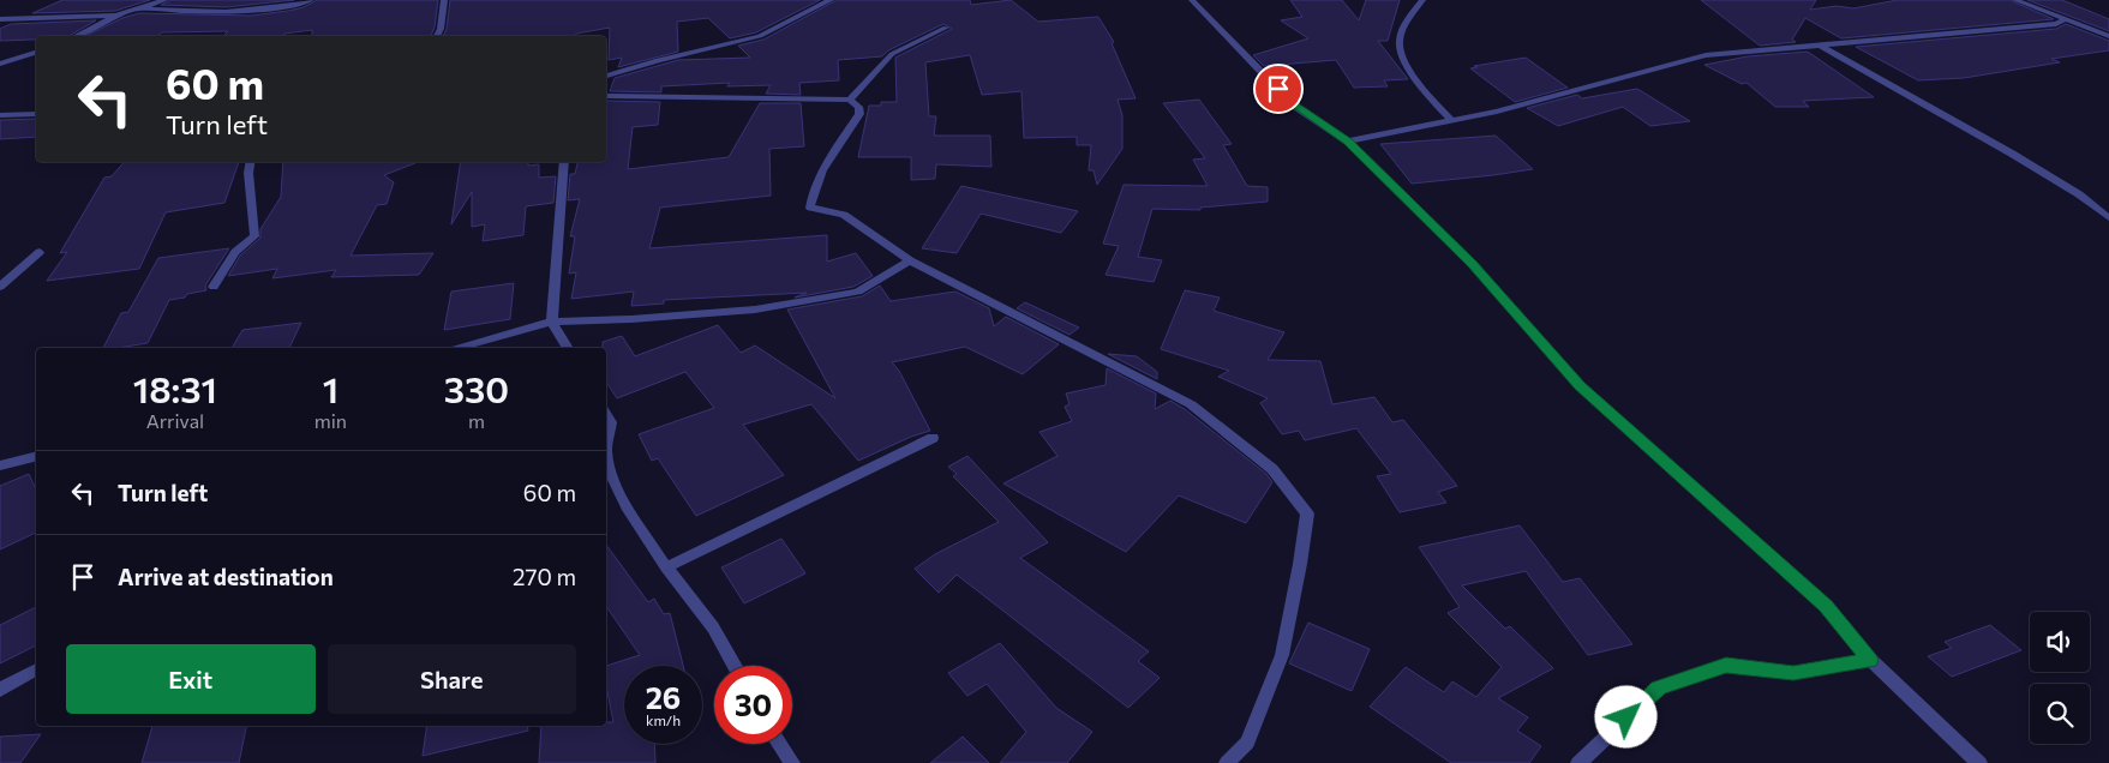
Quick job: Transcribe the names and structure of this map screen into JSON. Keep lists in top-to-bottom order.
{
  "page": {
    "turn": ["60 m", "Turn left"],
    "eta": [
      "18:31",
      "Arrival",
      "1",
      "min",
      "330",
      "m"
    ],
    "list": [
      {
        "name": "Turn left",
        "value": "60 m"
      },
      {
        "name": "Arrive at destination",
        "value": "270 m"
      }
    ],
    "buttons": ["Exit", "Share"],
    "speed": "26 km/h",
    "limit": "30"
  }
}
